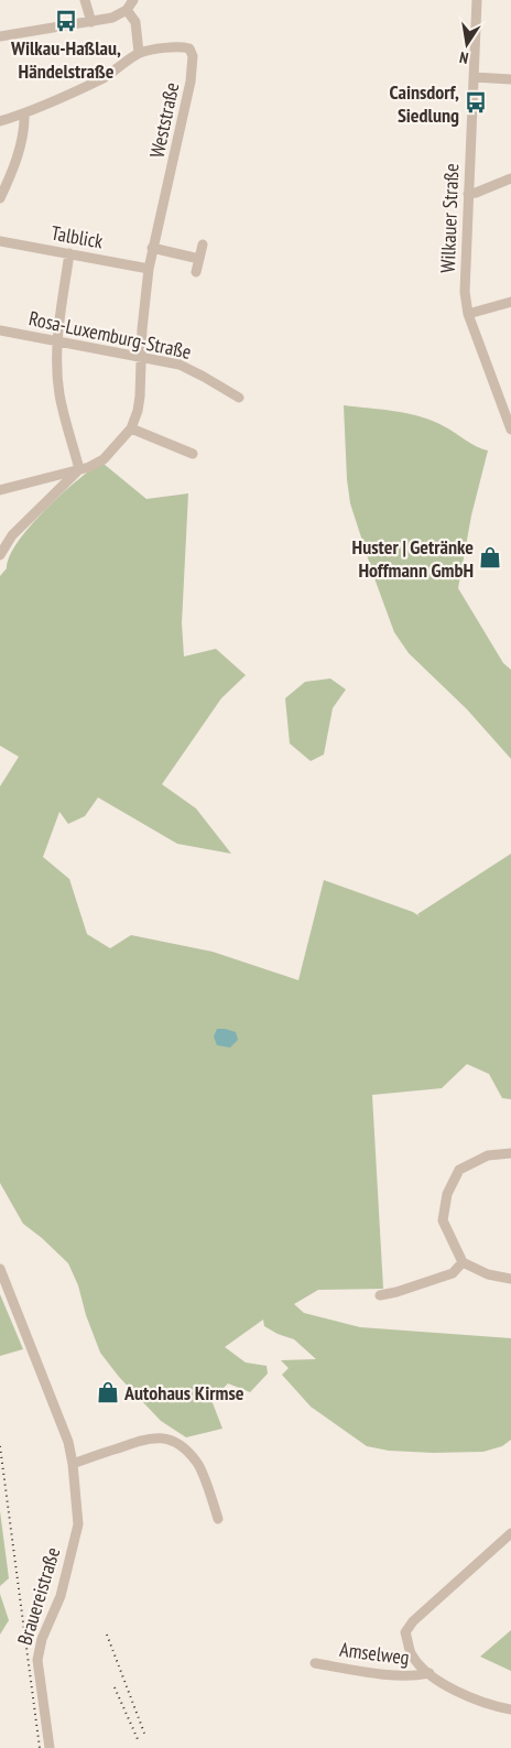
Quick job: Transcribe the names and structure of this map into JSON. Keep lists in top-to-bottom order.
{
  "streets": {
    "street": [
      "Weststraße",
      "Wilkauer Straße",
      "Talblick",
      "Rosa-Luxemburg-Straße",
      "Brauereistraße",
      "Amselweg"
    ]
  },
  "crossings": [
    ["Weststraße", "Talblick"],
    ["Weststraße", "Rosa-Luxemburg-Straße"]
  ],
  "places": {
    "bus stop": ["Wilkau-Haßlau, Händelstraße", "Cainsdorf, Siedlung"],
    "shop": ["Huster | Getränke Hoffmann GmbH", "Autohaus Kirmse"]
  },
  "north": "bottom"
}
